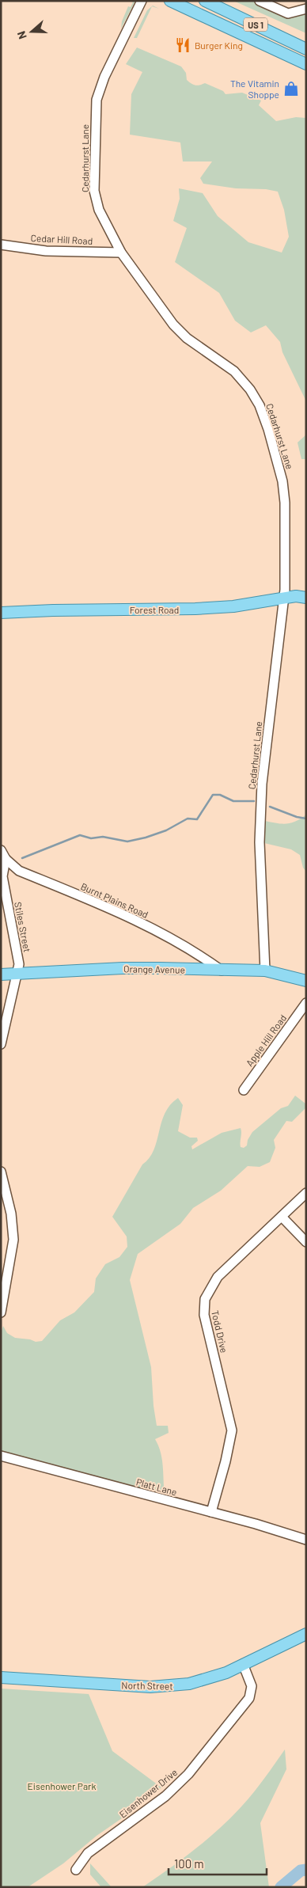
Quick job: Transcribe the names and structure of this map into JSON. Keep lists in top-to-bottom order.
{
  "streets": {
    "main road": [
      "US 1",
      "Forest Road",
      "Orange Avenue",
      "North Street"
    ],
    "street": [
      "Cedarhurst Lane",
      "Cedar Hill Road",
      "Burnt Plains Road",
      "Stiles Street",
      "Apple Hill Road",
      "Todd Drive",
      "Platt Lane",
      "Eisenhower Drive"
    ]
  },
  "crossings": [
    ["Cedarhurst Lane", "Cedar Hill Road"],
    ["Cedarhurst Lane", "Forest Road"],
    ["Cedarhurst Lane", "Orange Avenue"],
    ["Burnt Plains Road", "Stiles Street"],
    ["Burnt Plains Road", "Orange Avenue"],
    ["Stiles Street", "Orange Avenue"],
    ["Todd Drive", "Platt Lane"],
    ["North Street", "Eisenhower Drive"]
  ],
  "parks": ["Eisenhower Park"],
  "places": {
    "restaurant": ["Burger King"],
    "shop": ["The Vitamin Shoppe"]
  },
  "scale_bar": "100 m",
  "north": "left"
}
